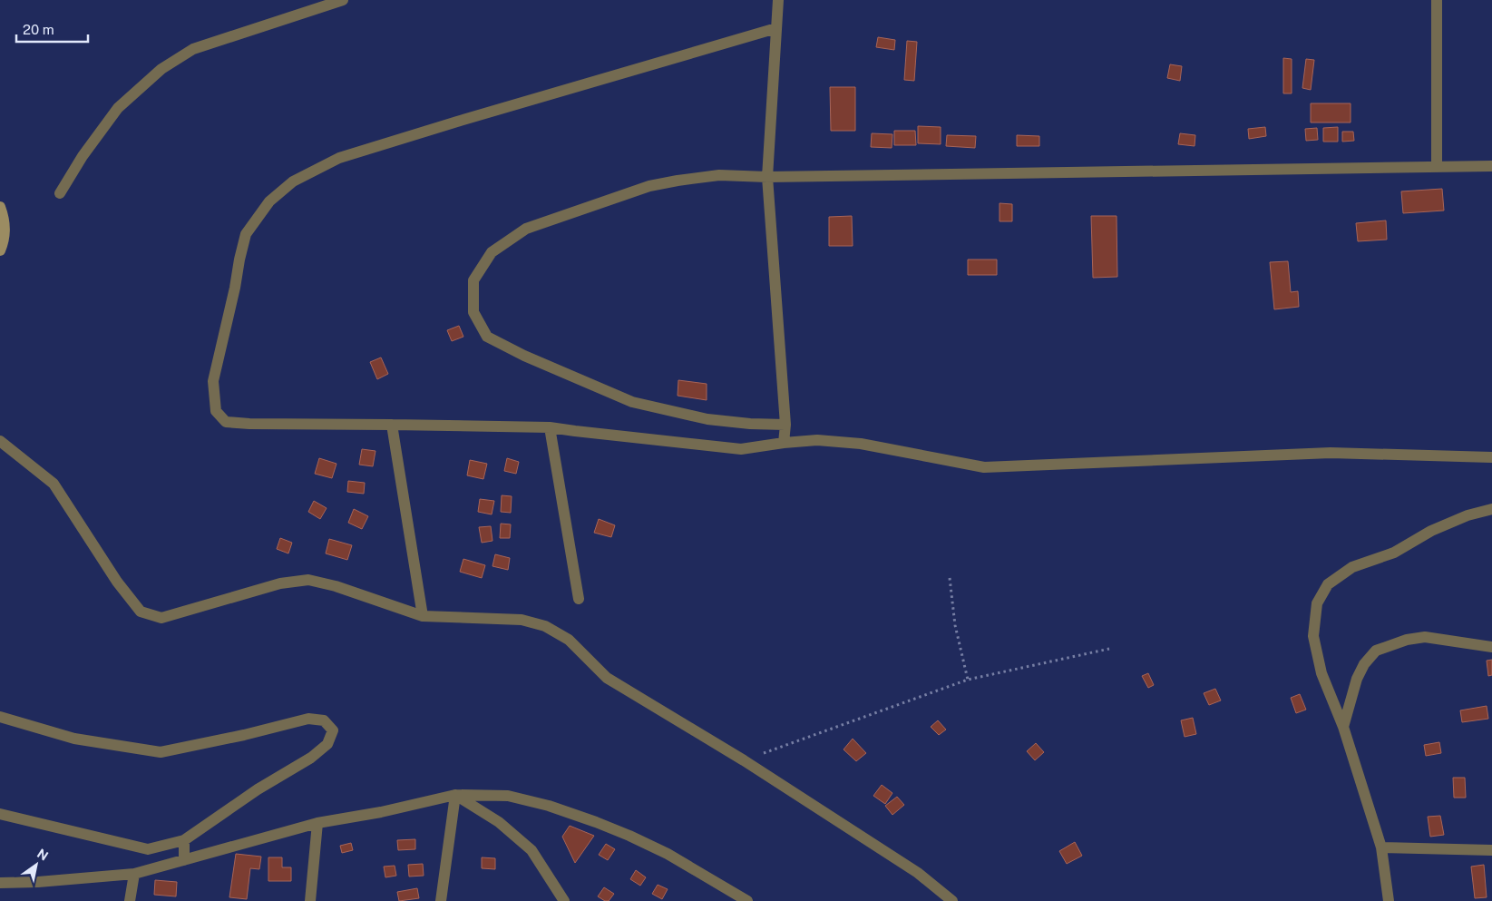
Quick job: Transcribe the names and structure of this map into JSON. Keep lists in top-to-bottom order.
{
  "scale_bar": "20 m",
  "north": "top right"
}
